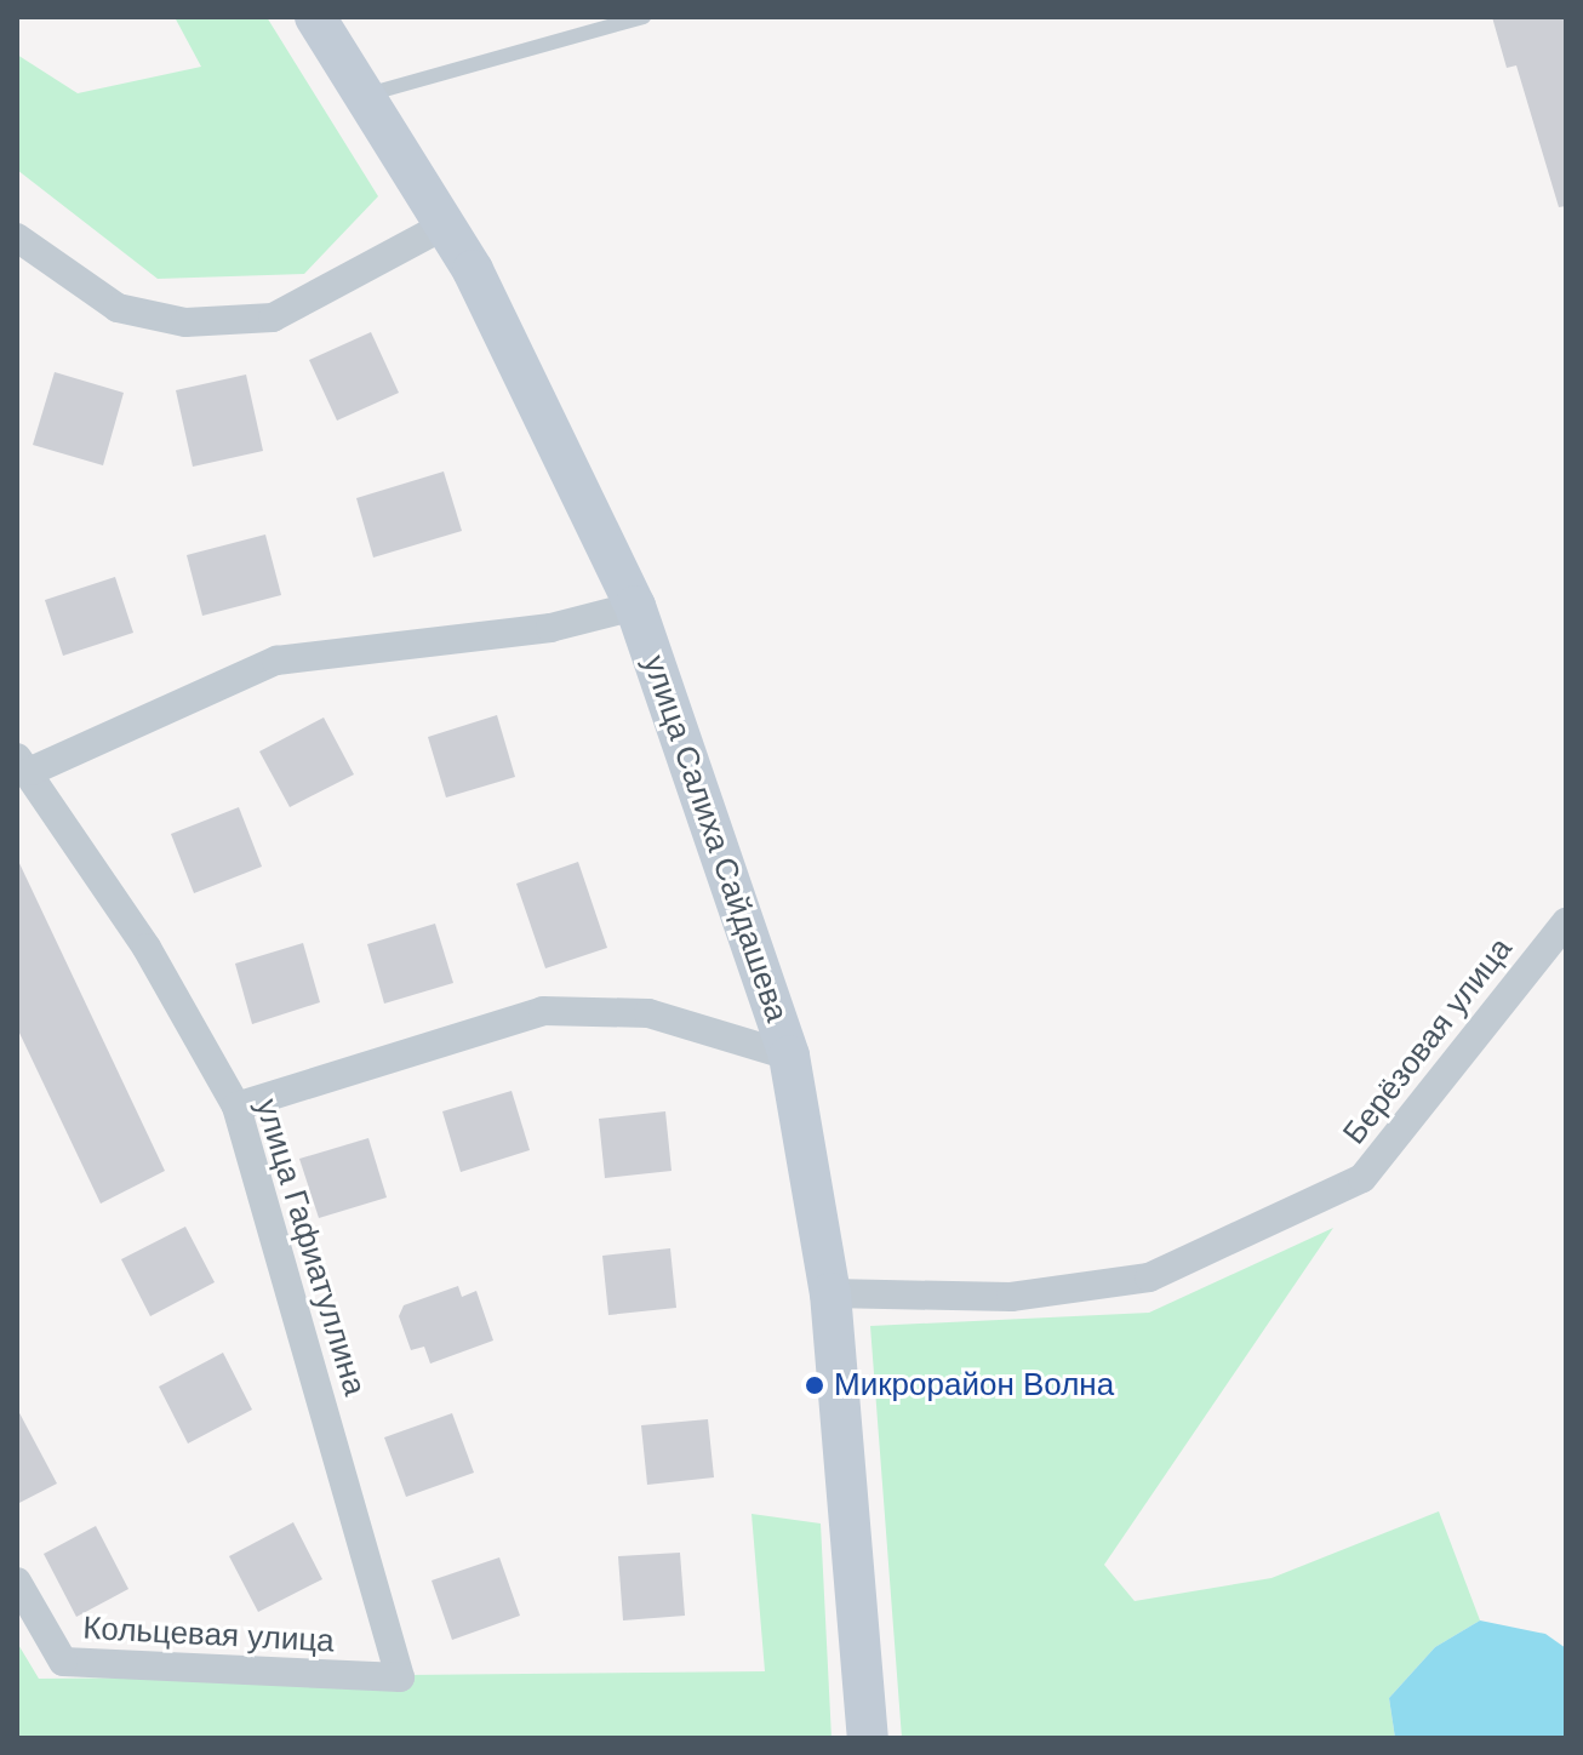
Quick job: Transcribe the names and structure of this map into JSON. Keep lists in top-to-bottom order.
{
  "streets": {
    "street": [
      "улица Салиха Сайдашева",
      "Берёзовая улица",
      "улица Гафиатуллина",
      "Кольцевая улица"
    ]
  },
  "crossings": [
    ["улица Салиха Сайдашева", "Берёзовая улица"],
    ["улица Гафиатуллина", "Кольцевая улица"]
  ],
  "places": ["Микрорайон Волна"]
}
